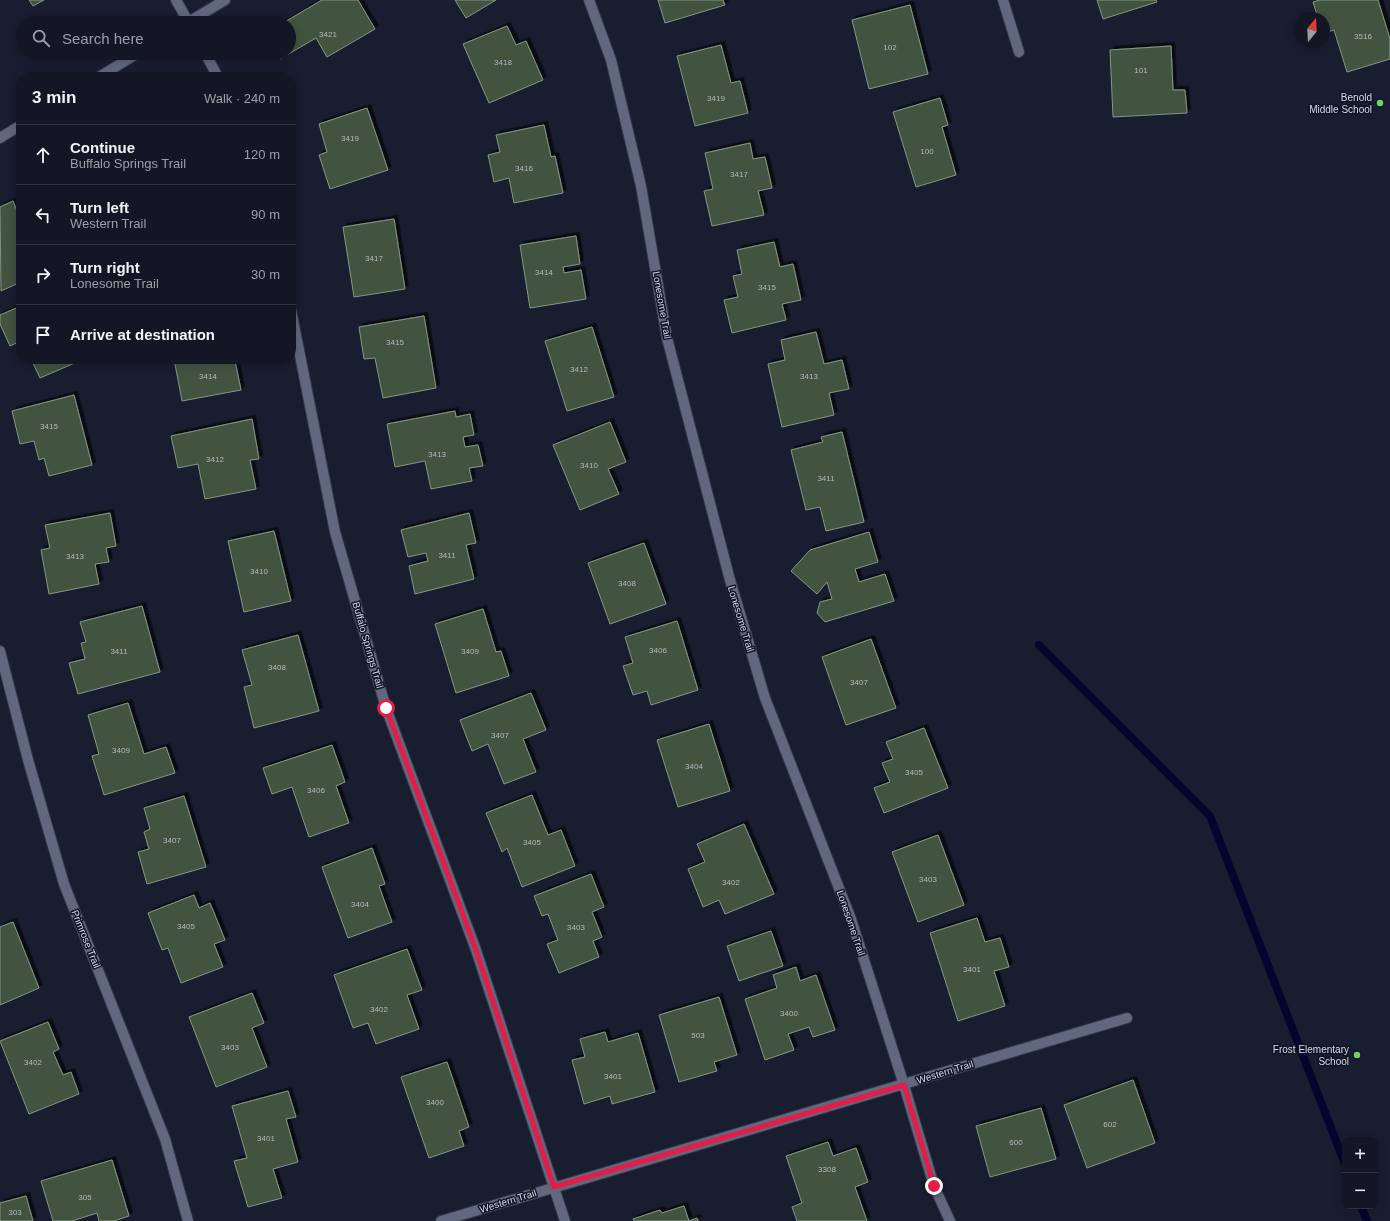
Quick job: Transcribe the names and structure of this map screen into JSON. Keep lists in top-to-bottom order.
{
  "streets": {
    "street": [
      "Lonesome Trail",
      "Buffalo Springs Trail",
      "Primrose Trail",
      "Western Trail"
    ]
  },
  "crossings": [
    ["Lonesome Trail", "Western Trail"],
    ["Buffalo Springs Trail", "Western Trail"]
  ],
  "places": ["Benold Middle School", "Frost Elementary School"],
  "house_numbers": [
    "3421",
    "3516",
    "102",
    "3418",
    "101",
    "3419",
    "3419",
    "100",
    "3416",
    "3417",
    "3417",
    "3414",
    "3415",
    "3415",
    "3412",
    "3414",
    "3413",
    "3415",
    "3413",
    "3412",
    "3410",
    "3411",
    "3411",
    "3413",
    "3410",
    "3408",
    "3406",
    "3411",
    "3409",
    "3408",
    "3407",
    "3407",
    "3409",
    "3404",
    "3405",
    "3406",
    "3407",
    "3405",
    "3403",
    "3402",
    "3404",
    "3405",
    "3403",
    "3401",
    "3402",
    "3400",
    "503",
    "3403",
    "3402",
    "3401",
    "3400",
    "602",
    "3401",
    "600",
    "3308",
    "305",
    "303"
  ],
  "north": "top",
  "page": {
    "search": "Search here",
    "heading": ["3 min", "Walk · 240 m"],
    "list": [
      ["Continue", "Buffalo Springs Trail", "120 m"],
      ["Turn left", "Western Trail", "90 m"],
      ["Turn right", "Lonesome Trail", "30 m"],
      "Arrive at destination"
    ],
    "map_buttons": ["+", "−"]
  }
}
